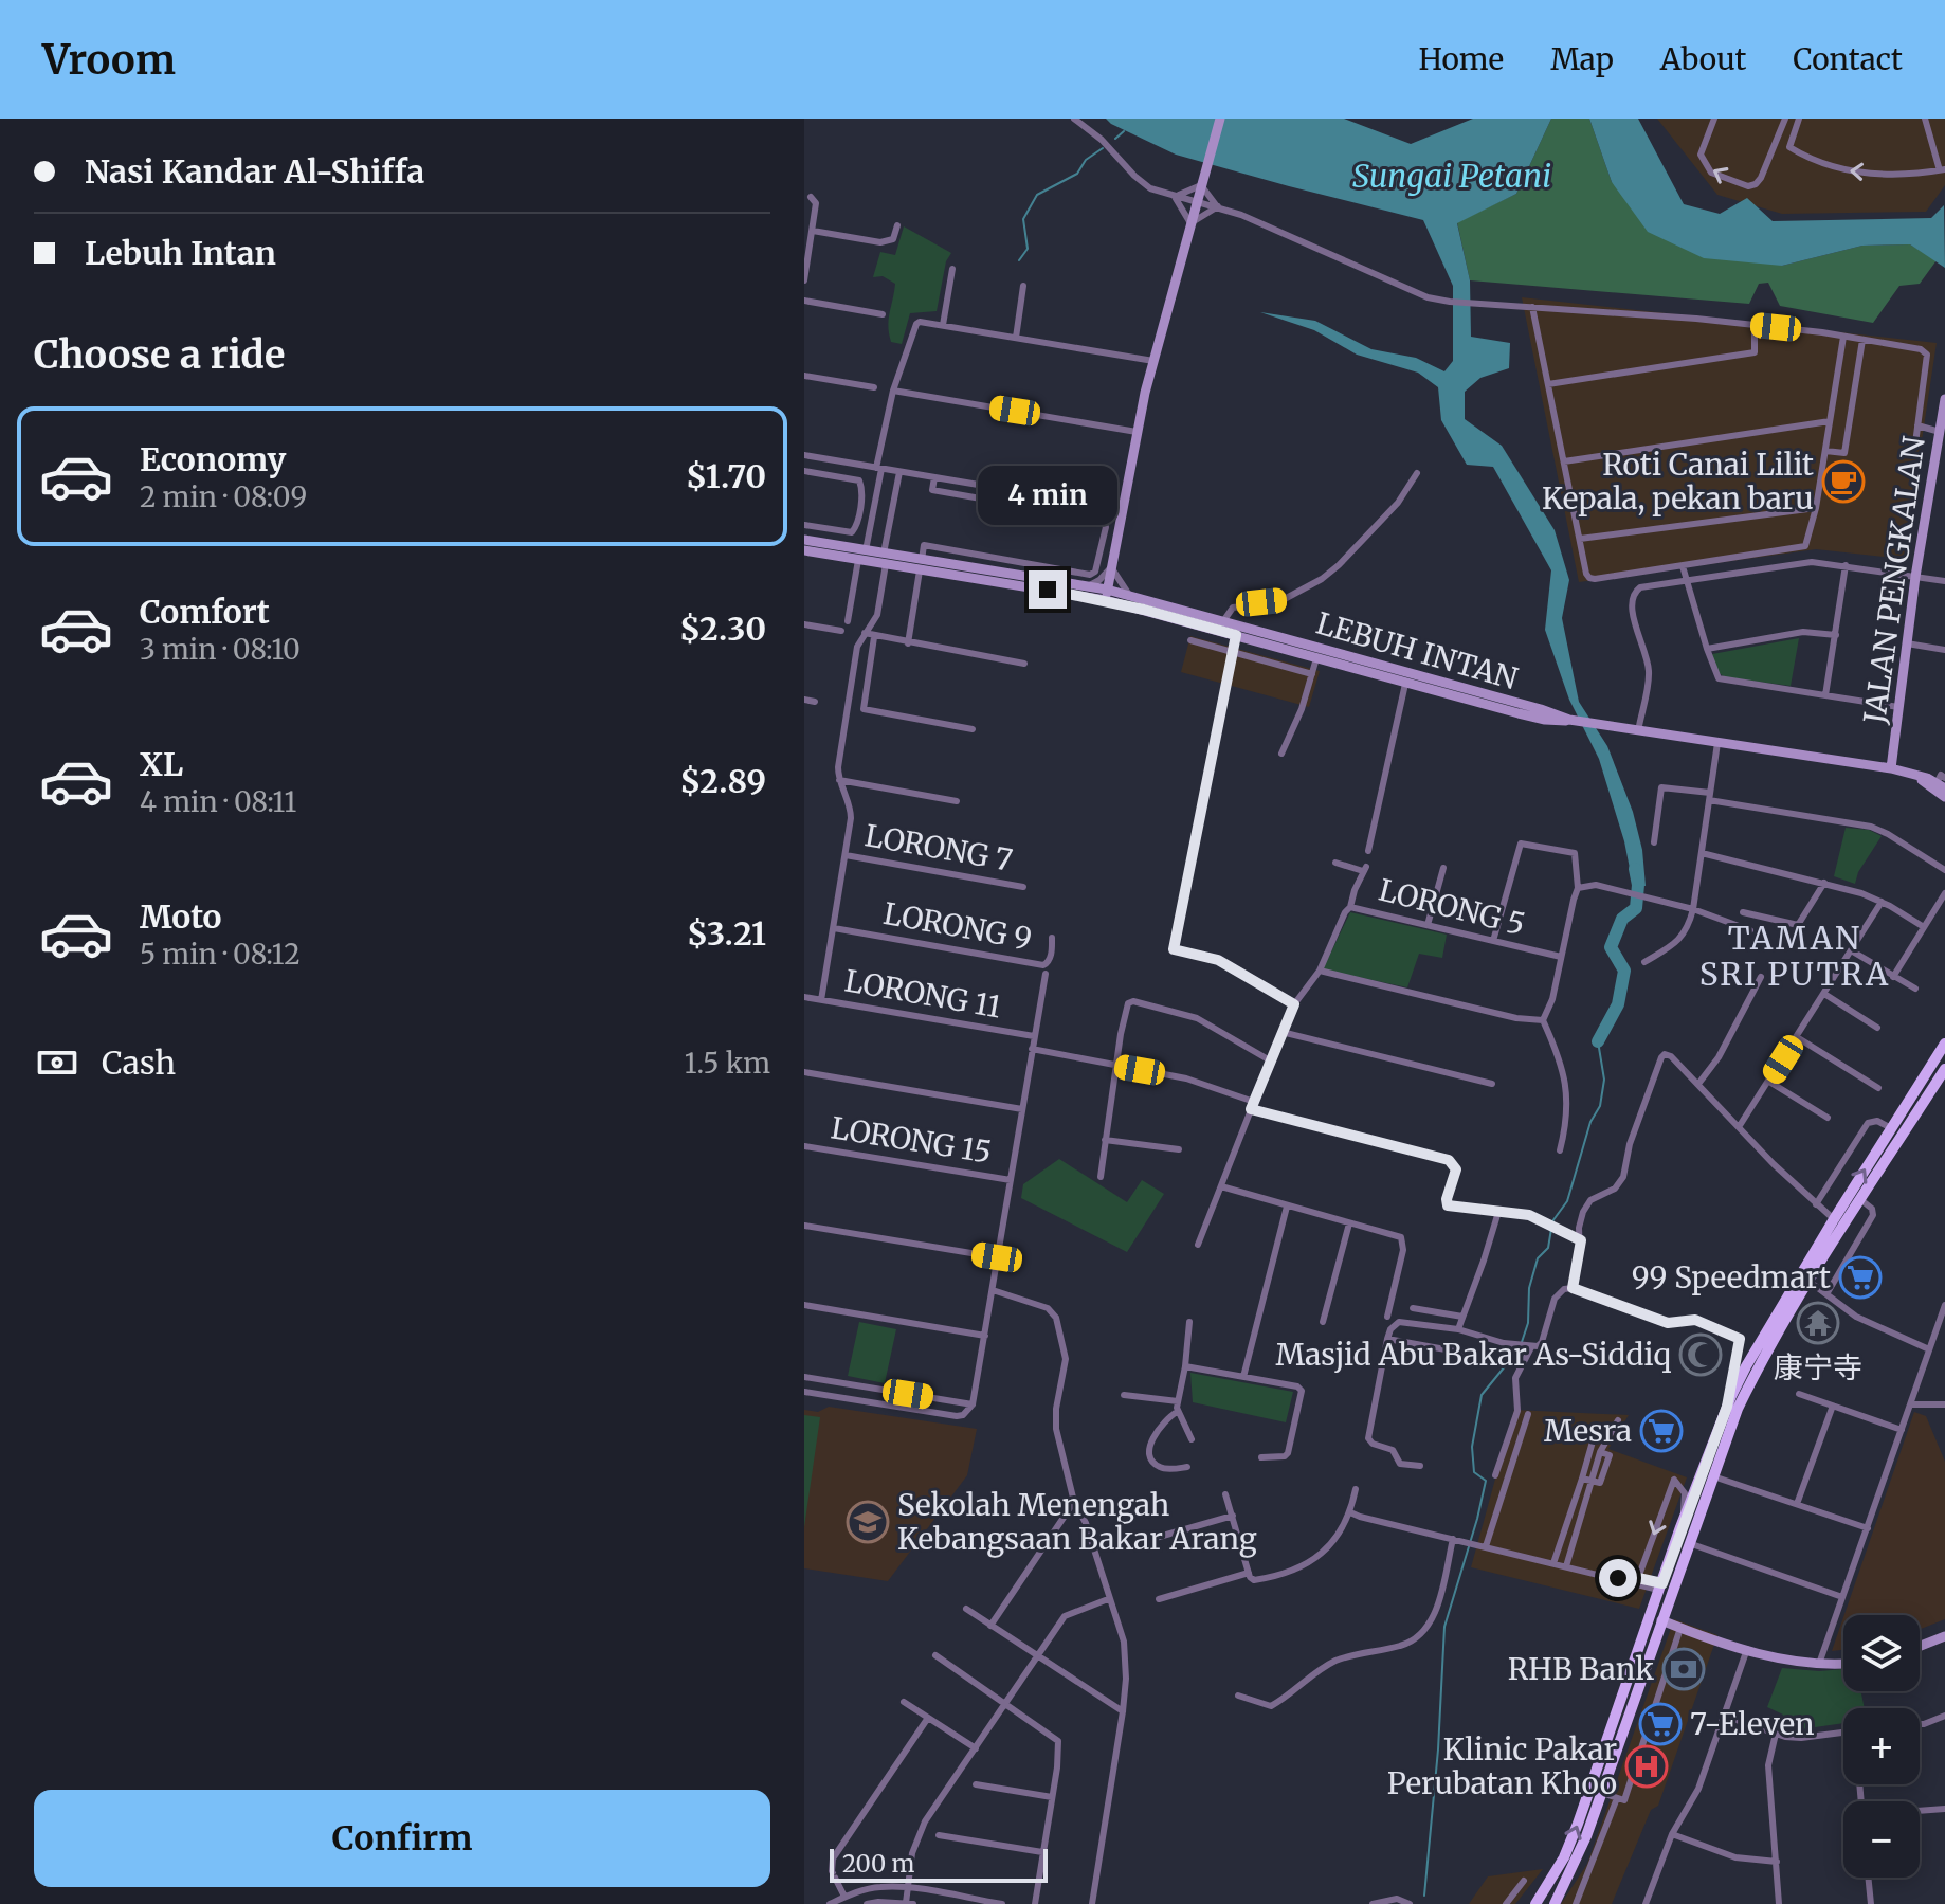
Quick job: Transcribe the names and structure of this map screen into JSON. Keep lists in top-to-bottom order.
{
  "streets": {
    "main road": ["JALAN PENGKALAN", "LEBUH INTAN"],
    "street": [
      "LORONG 7",
      "LORONG 5",
      "LORONG 9",
      "LORONG 11",
      "LORONG 15"
    ]
  },
  "crossings": [
    ["JALAN PENGKALAN", "LEBUH INTAN"]
  ],
  "districts": ["TAMAN SRI PUTRA"],
  "water": ["Sungai Petani"],
  "places": {
    "cafe": ["Roti Canai Lilit Kepala, pekan baru"],
    "supermarket": ["99 Speedmart", "Mesra", "7-Eleven"],
    "temple": ["康宁寺"],
    "mosque": ["Masjid Abu Bakar As-Siddiq"],
    "school or university": ["Sekolah Menengah Kebangsaan Bakar Arang"],
    "bank": ["RHB Bank"],
    "hospital": ["Klinic Pakar Perubatan Khoo"]
  },
  "scale_bar": "200 m",
  "page": {
    "header": "Vroom",
    "nav": [
      "Home",
      "Map",
      "About",
      "Contact"
    ],
    "banner": ["Nasi Kandar Al-Shiffa", "Lebuh Intan"],
    "heading": "Choose a ride",
    "list": [
      {
        "name": "Economy",
        "note": "2 min · 08:09",
        "value": "$1.70"
      },
      {
        "name": "Comfort",
        "note": "3 min · 08:10",
        "value": "$2.30"
      },
      {
        "name": "XL",
        "note": "4 min · 08:11",
        "value": "$2.89"
      },
      {
        "name": "Moto",
        "note": "5 min · 08:12",
        "value": "$3.21"
      }
    ],
    "bubble": "4 min",
    "pay": ["Cash", "1.5 km"],
    "map_buttons": ["+", "−"],
    "buttons": "Confirm",
    "scale": "200 m"
  }
}
